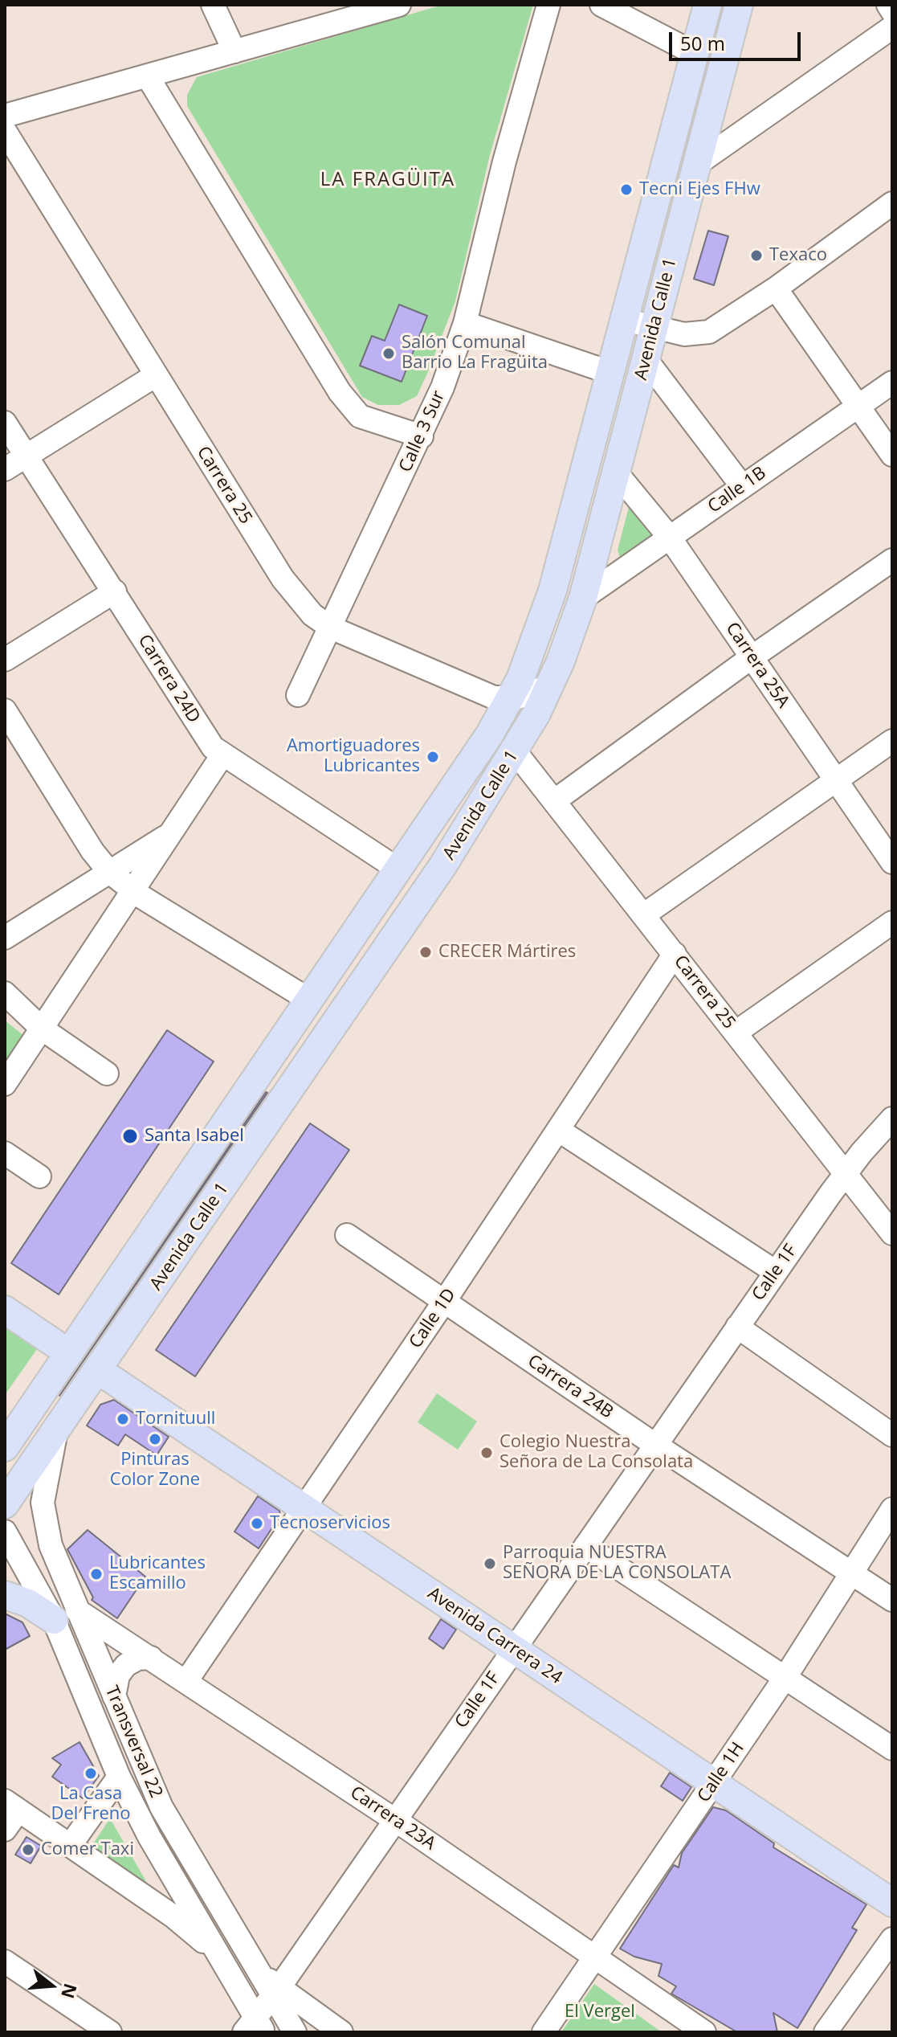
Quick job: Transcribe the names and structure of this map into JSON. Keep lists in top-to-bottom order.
{
  "streets": {
    "main road": ["Avenida Calle 1", "Avenida Carrera 24"],
    "street": [
      "Calle 3 Sur",
      "Carrera 25",
      "Calle 1B",
      "Carrera 25A",
      "Carrera 24D",
      "Calle 1F",
      "Calle 1D",
      "Carrera 24B",
      "Transversal 22",
      "Calle 1H",
      "Carrera 23A"
    ]
  },
  "crossings": [
    ["Avenida Calle 1", "Carrera 25"],
    ["Avenida Calle 1", "Calle 1B"],
    ["Avenida Calle 1", "Carrera 25A"],
    ["Avenida Calle 1", "Carrera 24D"],
    ["Avenida Calle 1", "Avenida Carrera 24"],
    ["Avenida Calle 1", "Transversal 22"],
    ["Calle 3 Sur", "Carrera 25"],
    ["Carrera 25", "Calle 1F"],
    ["Carrera 25", "Calle 1D"],
    ["Calle 1B", "Carrera 25A"],
    ["Calle 1F", "Carrera 24B"],
    ["Calle 1F", "Avenida Carrera 24"],
    ["Calle 1F", "Transversal 22"],
    ["Calle 1F", "Carrera 23A"],
    ["Calle 1D", "Carrera 24B"],
    ["Calle 1D", "Avenida Carrera 24"],
    ["Calle 1D", "Carrera 23A"],
    ["Carrera 24B", "Calle 1H"],
    ["Avenida Carrera 24", "Calle 1H"],
    ["Transversal 22", "Carrera 23A"],
    ["Calle 1H", "Carrera 23A"]
  ],
  "districts": ["LA FRAGÜITA"],
  "parks": ["El Vergel"],
  "places": [
    "Tecni Ejes FHw",
    "Texaco",
    "Salón Comunal Barrio La Fragüita",
    "Amortiguadores Lubricantes",
    "CRECER Mártires",
    "Santa Isabel",
    "Tornituull",
    "Pinturas Color Zone",
    "Colegio Nuestra Señora de La Consolata",
    "Tecnoservicios",
    "Parroquia NUESTRA SEÑORA DE LA CONSOLATA",
    "Lubricantes Escamillo",
    "La Casa Del Freno",
    "Comer Taxi"
  ],
  "scale_bar": "50 m",
  "north": "right"
}
